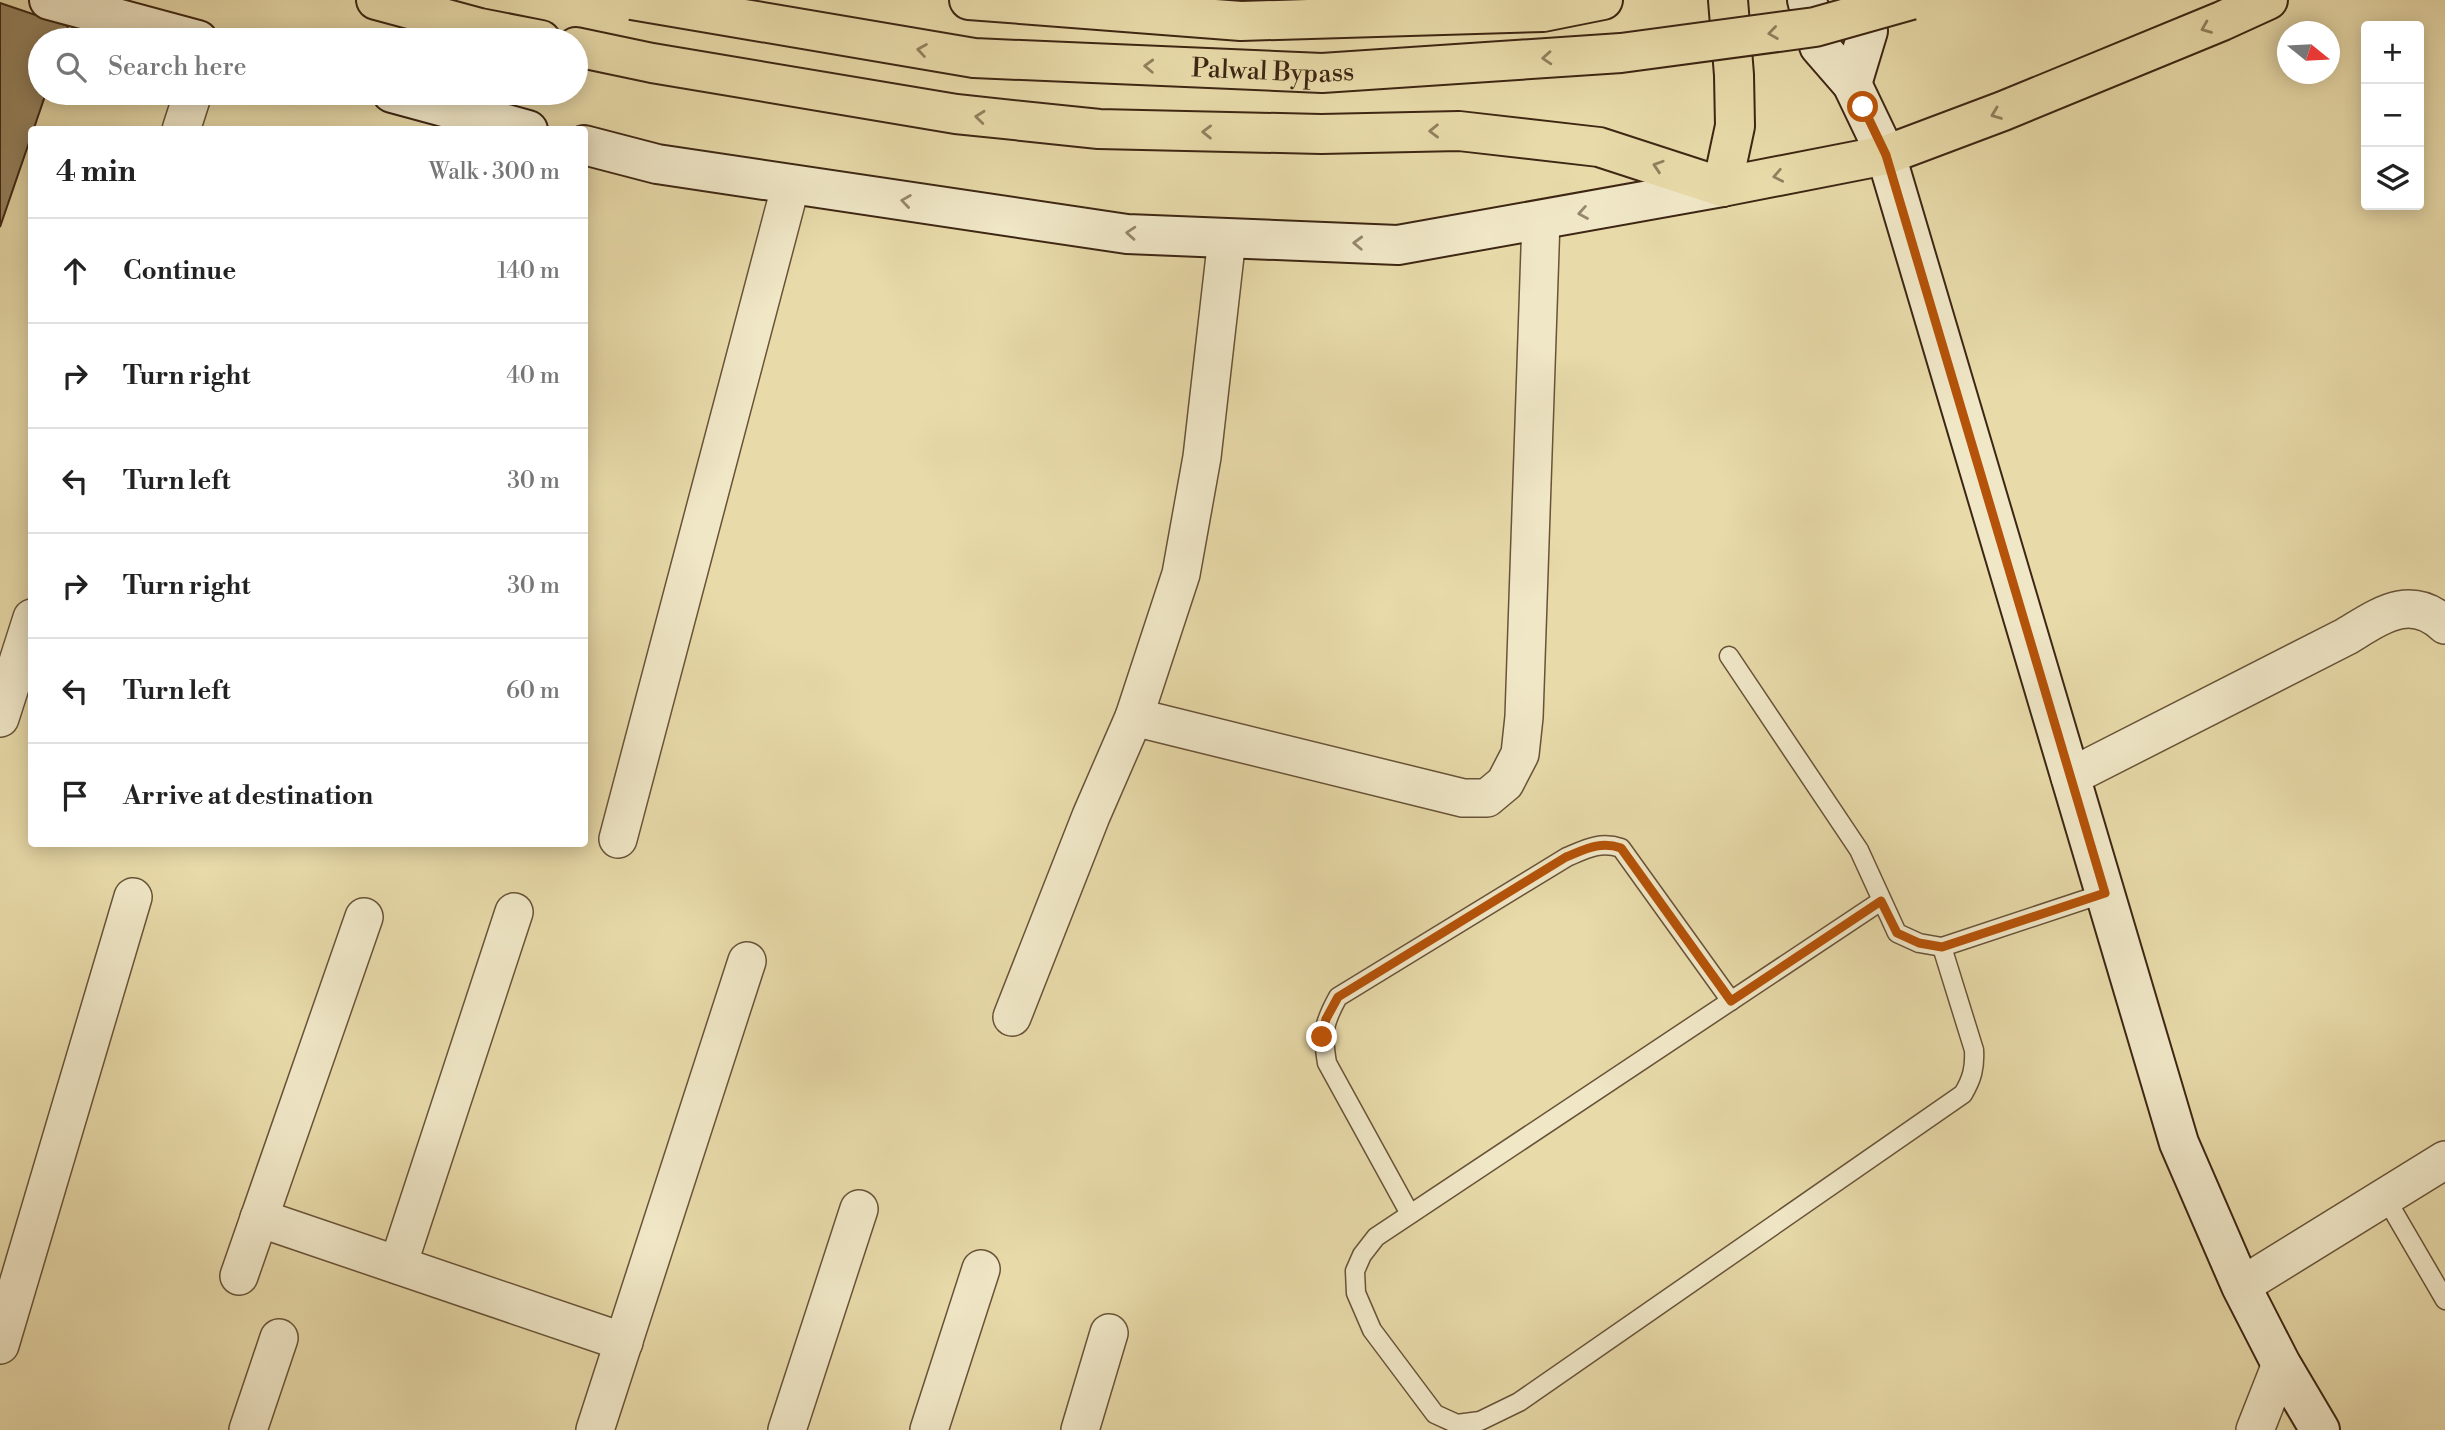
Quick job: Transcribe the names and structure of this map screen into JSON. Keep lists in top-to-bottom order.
{
  "streets": {
    "highway": ["Palwal Bypass"]
  },
  "north": "right",
  "page": {
    "map_buttons": ["+", "−"],
    "search": "Search here",
    "heading": ["4 min", "Walk · 300 m"],
    "list": [
      ["Continue", "140 m"],
      ["Turn right", "40 m"],
      ["Turn left", "30 m"],
      ["Turn right", "30 m"],
      ["Turn left", "60 m"],
      "Arrive at destination"
    ]
  }
}
